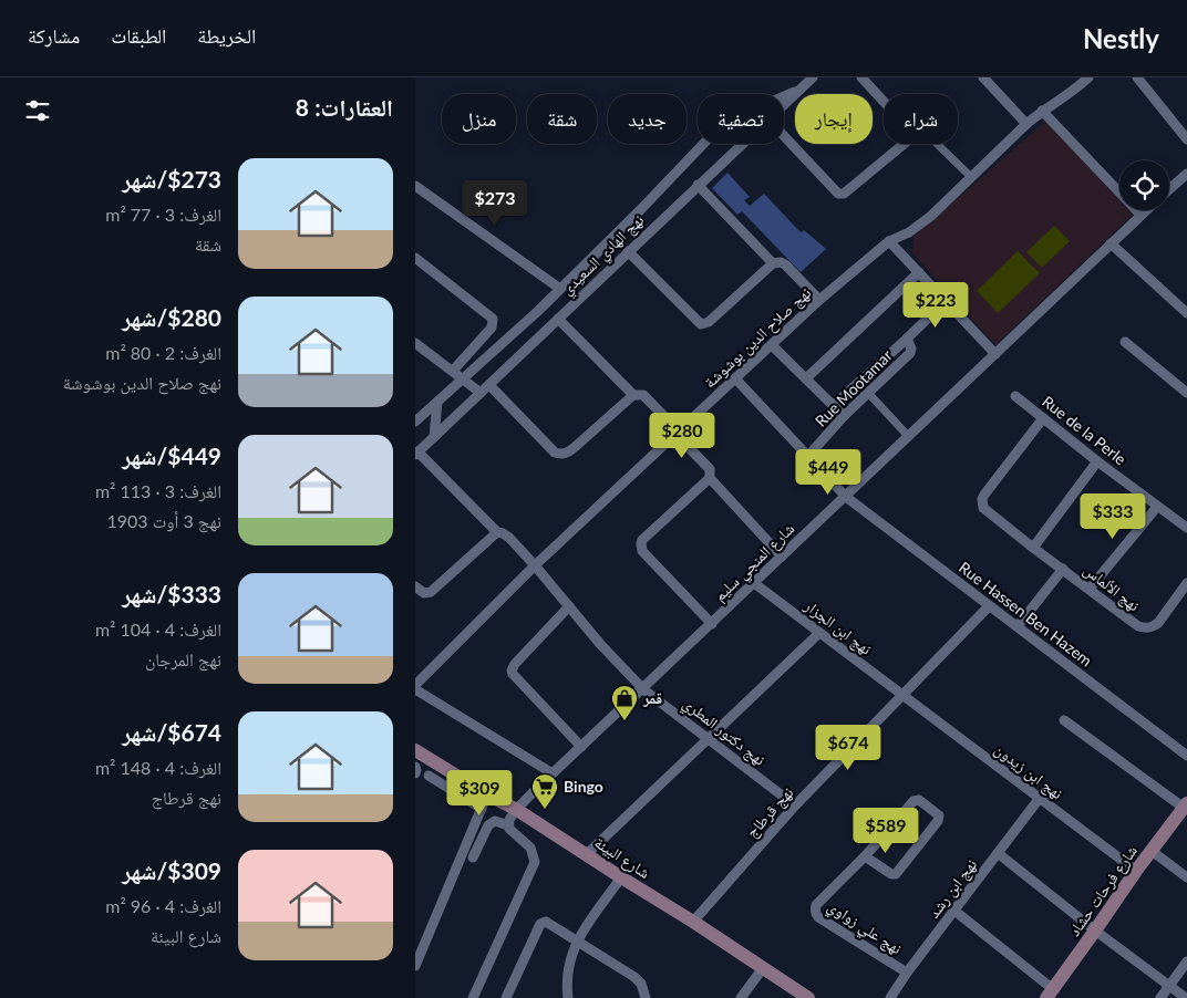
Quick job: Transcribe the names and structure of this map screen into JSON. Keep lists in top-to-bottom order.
{
  "streets": {
    "main road": ["شارع البيئة", "شارع فرحات حشاد"],
    "street": [
      "نهج الهادي السعيدي",
      "نهج صلاح الدين بوشوشة",
      "Rue Mootamar",
      "Rue de la Perle",
      "شارع المنجي سليم",
      "نهج الألماس",
      "Rue Hassen Ben Hazem",
      "نهج ابن الجزار",
      "نهج دكتور المطري",
      "نهج ابن زيدون",
      "نهج قرطاج",
      "نهج ابن رشد",
      "نهج علي زواوي"
    ]
  },
  "crossings": [
    ["نهج الهادي السعيدي", "نهج دكتور المطري"],
    ["نهج صلاح الدين بوشوشة", "Rue Hassen Ben Hazem"],
    ["نهج صلاح الدين بوشوشة", "نهج دكتور المطري"],
    ["Rue Mootamar", "Rue Hassen Ben Hazem"],
    ["Rue de la Perle", "نهج الألماس"],
    ["شارع المنجي سليم", "Rue Hassen Ben Hazem"],
    ["شارع المنجي سليم", "نهج ابن الجزار"],
    ["شارع المنجي سليم", "نهج دكتور المطري"],
    ["شارع المنجي سليم", "شارع البيئة"],
    ["Rue Hassen Ben Hazem", "نهج قرطاج"],
    ["نهج ابن الجزار", "نهج ابن زيدون"],
    ["نهج ابن الجزار", "نهج قرطاج"],
    ["نهج دكتور المطري", "نهج قرطاج"],
    ["نهج ابن زيدون", "نهج قرطاج"],
    ["نهج ابن زيدون", "نهج ابن رشد"],
    ["نهج ابن زيدون", "شارع فرحات حشاد"],
    ["نهج قرطاج", "شارع البيئة"],
    ["نهج ابن رشد", "نهج علي زواوي"]
  ],
  "places": {
    "shop": ["قمر"],
    "supermarket": ["Bingo"]
  },
  "page": {
    "header": "Nestly",
    "nav": ["الخريطة", "الطبقات", "مشاركة"],
    "heading": "العقارات: 8",
    "chip": [
      "شراء",
      "إيجار",
      "تصفية",
      "جديد",
      "شقة",
      "منزل"
    ],
    "list": [
      {
        "name": "$273/شهر",
        "note": "الغرف: 3 · 77 m² · شقة"
      },
      {
        "name": "$280/شهر",
        "note": "الغرف: 2 · 80 m² · نهج صلاح الدين بوشوشة"
      },
      {
        "name": "$449/شهر",
        "note": "الغرف: 3 · 113 m² · نهج 3 أوت 1903"
      },
      {
        "name": "$333/شهر",
        "note": "الغرف: 4 · 104 m² · نهج المرجان"
      },
      {
        "name": "$674/شهر",
        "note": "الغرف: 4 · 148 m² · نهج قرطاج"
      },
      {
        "name": "$309/شهر",
        "note": "الغرف: 4 · 96 m² · شارع البيئة"
      }
    ],
    "price": [
      "$273",
      "$223",
      "$280",
      "$449",
      "$333",
      "$674",
      "$309",
      "$589"
    ]
  }
}
